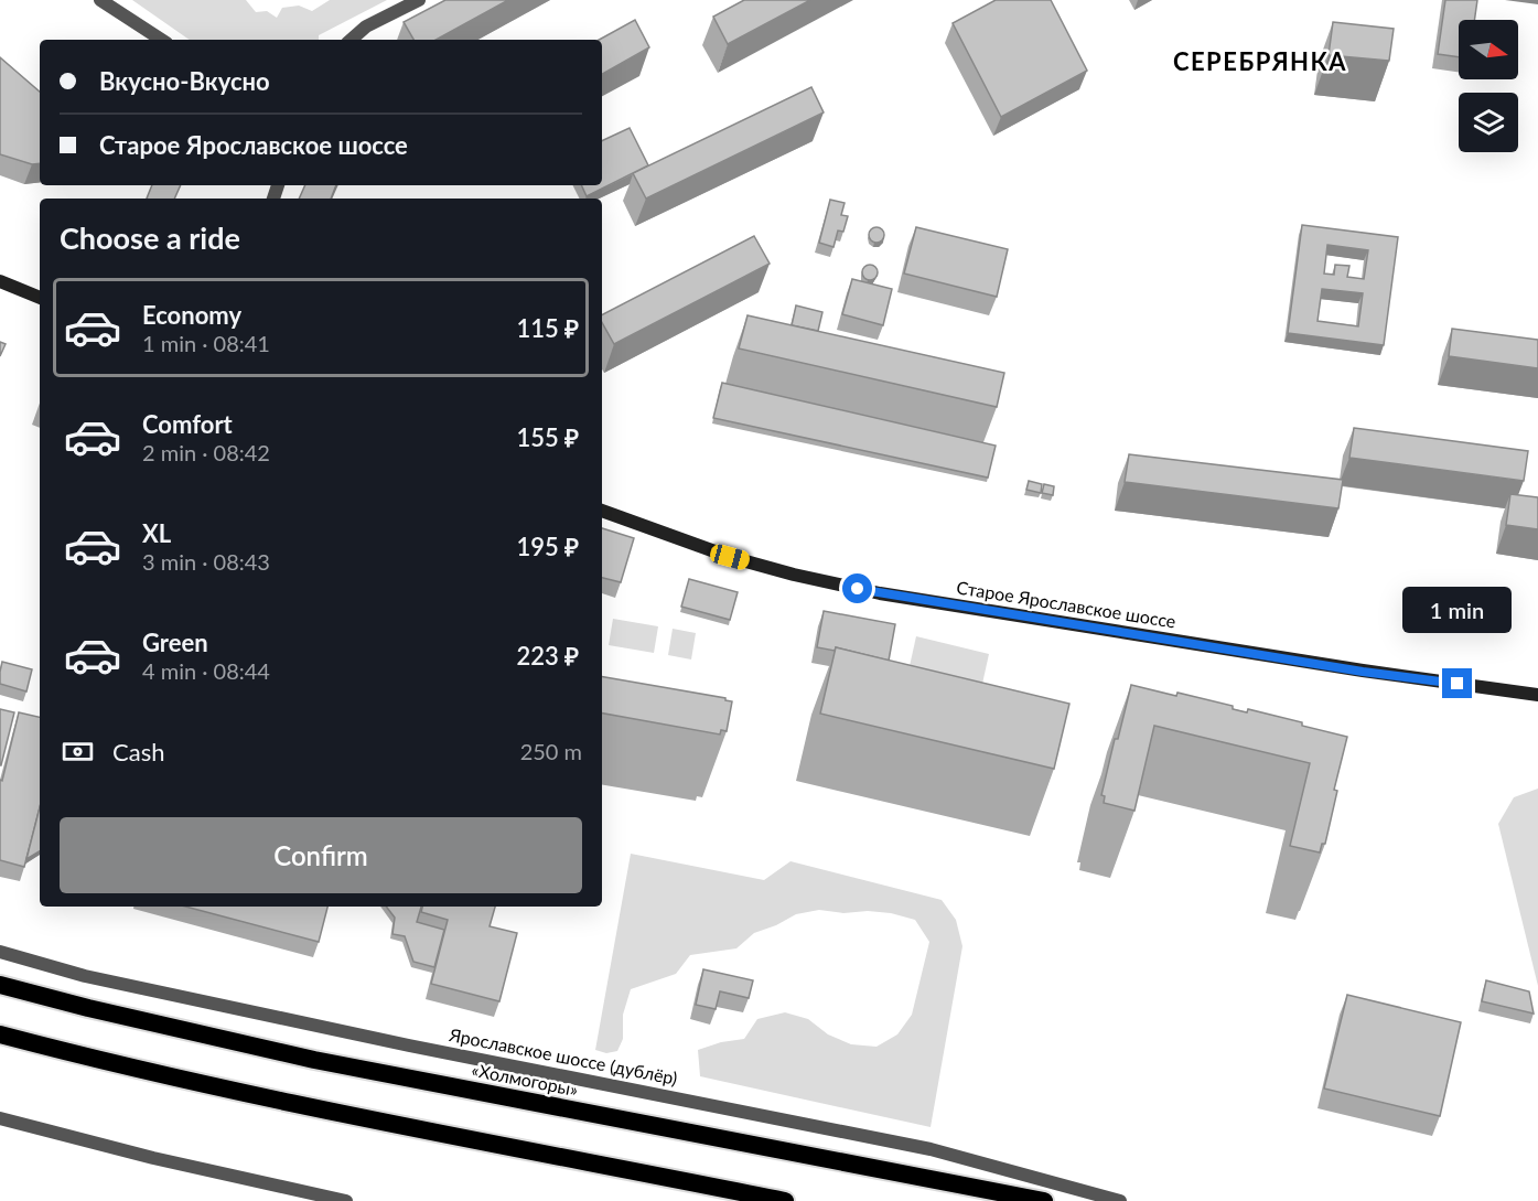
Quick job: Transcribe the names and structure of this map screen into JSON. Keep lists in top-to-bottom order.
{
  "streets": {
    "highway": ["«Холмогоры»"],
    "main road": ["Старое Ярославское шоссе"],
    "street": ["Ярославское шоссе (дублёр)"]
  },
  "districts": ["СЕРЕБРЯНКА"],
  "north": "right",
  "page": {
    "banner": ["Вкусно-Вкусно", "Старое Ярославское шоссе"],
    "heading": "Choose a ride",
    "list": [
      {
        "name": "Economy",
        "note": "1 min · 08:41",
        "value": "115 ₽"
      },
      {
        "name": "Comfort",
        "note": "2 min · 08:42",
        "value": "155 ₽"
      },
      {
        "name": "XL",
        "note": "3 min · 08:43",
        "value": "195 ₽"
      },
      {
        "name": "Green",
        "note": "4 min · 08:44",
        "value": "223 ₽"
      }
    ],
    "bubble": "1 min",
    "pay": ["Cash", "250 m"],
    "buttons": "Confirm"
  }
}
